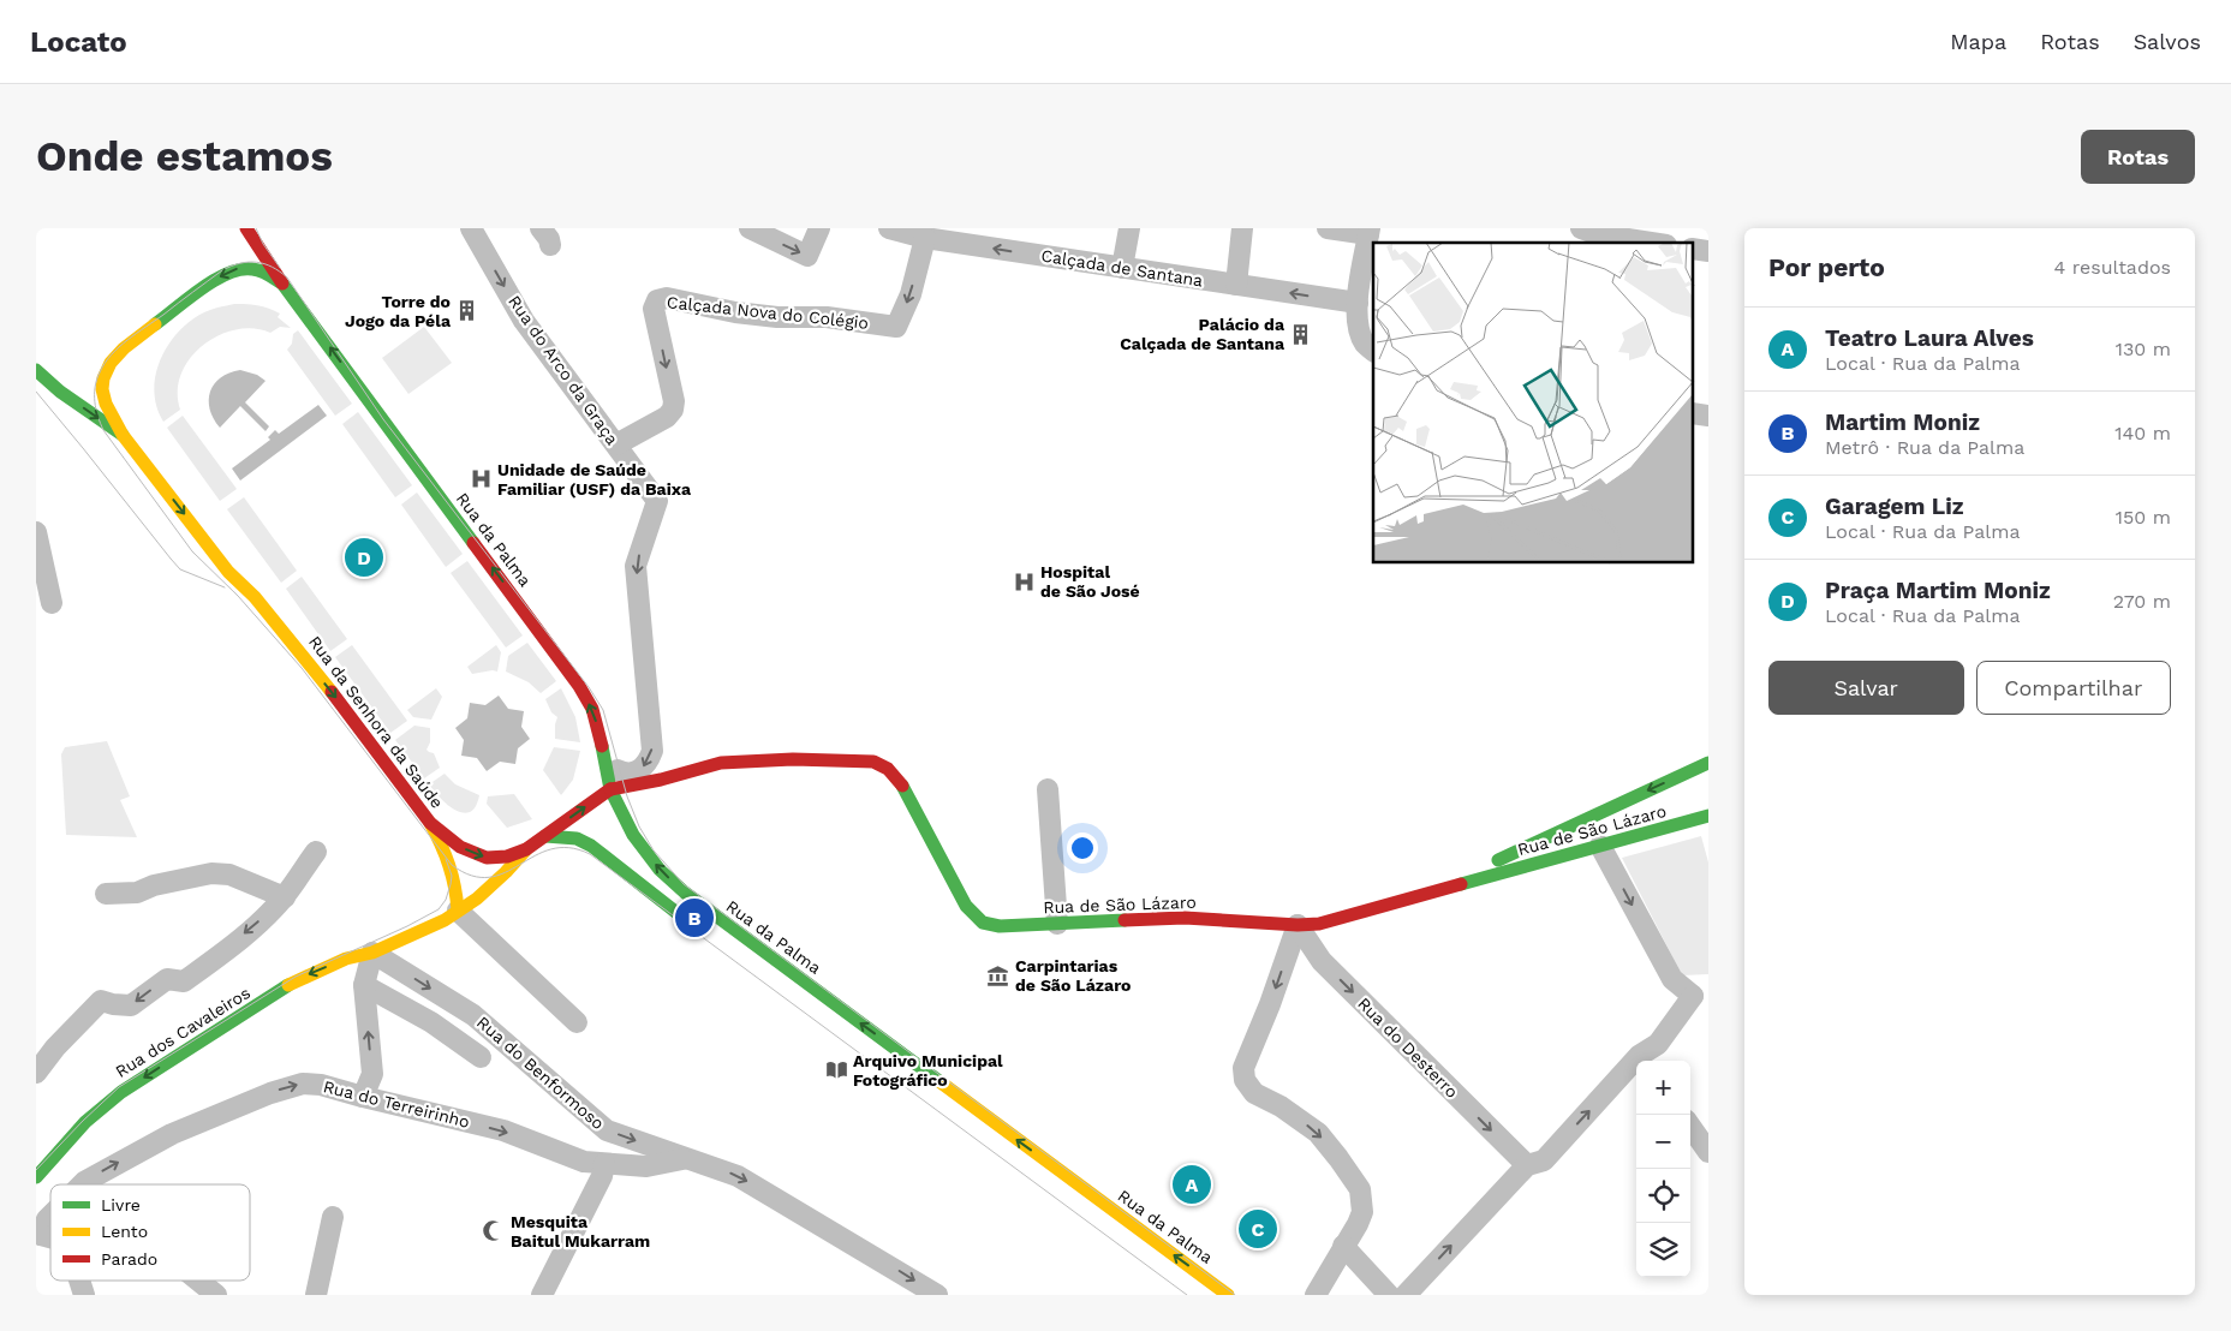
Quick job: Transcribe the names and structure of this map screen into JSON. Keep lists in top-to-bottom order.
{
  "streets": {
    "main road": [
      "Rua da Palma",
      "Rua da Senhora da Saúde",
      "Rua de São Lázaro",
      "Rua dos Cavaleiros"
    ],
    "street": [
      "Calçada de Santana",
      "Calçada Nova do Colégio",
      "Rua do Arco da Graça",
      "Rua do Desterro",
      "Rua do Benformoso",
      "Rua do Terreirinho"
    ]
  },
  "crossings": [
    ["Calçada de Santana", "Calçada Nova do Colégio"],
    ["Calçada Nova do Colégio", "Rua do Arco da Graça"],
    ["Rua do Arco da Graça", "Rua da Palma"],
    ["Rua da Palma", "Rua de São Lázaro"],
    ["Rua da Senhora da Saúde", "Rua dos Cavaleiros"],
    ["Rua de São Lázaro", "Rua do Desterro"],
    ["Rua dos Cavaleiros", "Rua do Benformoso"],
    ["Rua do Benformoso", "Rua do Terreirinho"]
  ],
  "one_way": [
    "Calçada de Santana",
    "Rua do Arco da Graça",
    "Rua da Palma",
    "Rua da Senhora da Saúde",
    "Rua dos Cavaleiros",
    "Rua do Desterro",
    "Rua do Terreirinho"
  ],
  "places": {
    "building": ["Torre do Jogo da Péla", "Palácio da Calçada de Santana"],
    "hospital": ["Unidade de Saúde Familiar (USF) da Baixa", "Hospital de São José"],
    "museum": ["Carpintarias de São Lázaro"],
    "library": ["Arquivo Municipal Fotográfico"],
    "mosque": ["Mesquita Baitul Mukarram"]
  },
  "legend": ["Livre", "Lento", "Parado"],
  "page": {
    "header": "Locato",
    "nav": ["Mapa", "Rotas", "Salvos"],
    "buttons": [
      "Rotas",
      ["Salvar", "Compartilhar"]
    ],
    "title": "Onde estamos",
    "heading": ["Por perto", "4 resultados"],
    "list": [
      {
        "mark": "A",
        "name": "Teatro Laura Alves",
        "note": "Local · Rua da Palma",
        "value": "130 m"
      },
      {
        "mark": "B",
        "name": "Martim Moniz",
        "note": "Metrô · Rua da Palma",
        "value": "140 m"
      },
      {
        "mark": "C",
        "name": "Garagem Liz",
        "note": "Local · Rua da Palma",
        "value": "150 m"
      },
      {
        "mark": "D",
        "name": "Praça Martim Moniz",
        "note": "Local · Rua da Palma",
        "value": "270 m"
      }
    ],
    "pins": [
      "D",
      "B",
      "A",
      "C"
    ],
    "map_buttons": ["+", "−"]
  }
}
